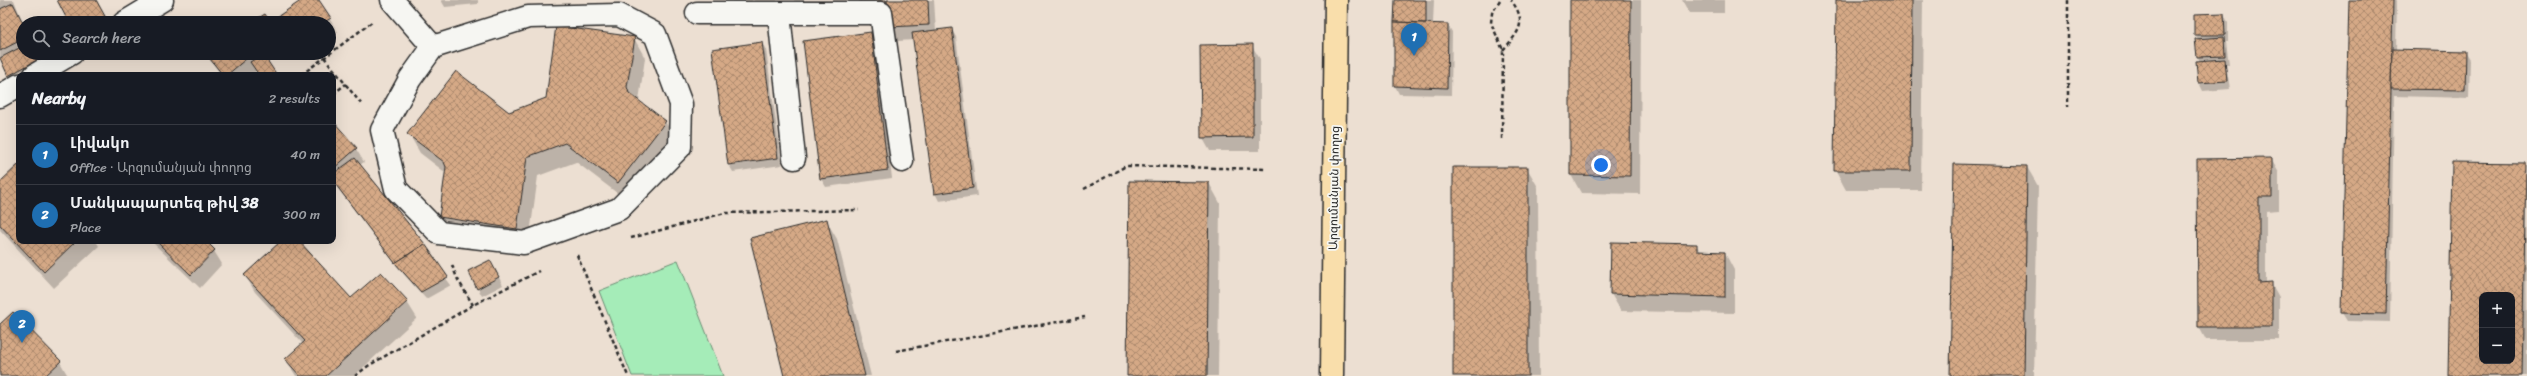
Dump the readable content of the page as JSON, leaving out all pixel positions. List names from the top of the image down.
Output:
{
  "streets": {
    "main road": ["Արզումանյան փողոց"]
  },
  "page": {
    "search": "Search here",
    "pins": ["1", "2"],
    "heading": ["Nearby", "2 results"],
    "list": [
      {
        "mark": "1",
        "name": "Լիվակո",
        "note": "Office · Արզումանյան փողոց",
        "value": "40 m"
      },
      {
        "mark": "2",
        "name": "Մանկապարտեզ թիվ 38",
        "note": "Place",
        "value": "300 m"
      }
    ],
    "map_buttons": ["+", "−"]
  }
}
